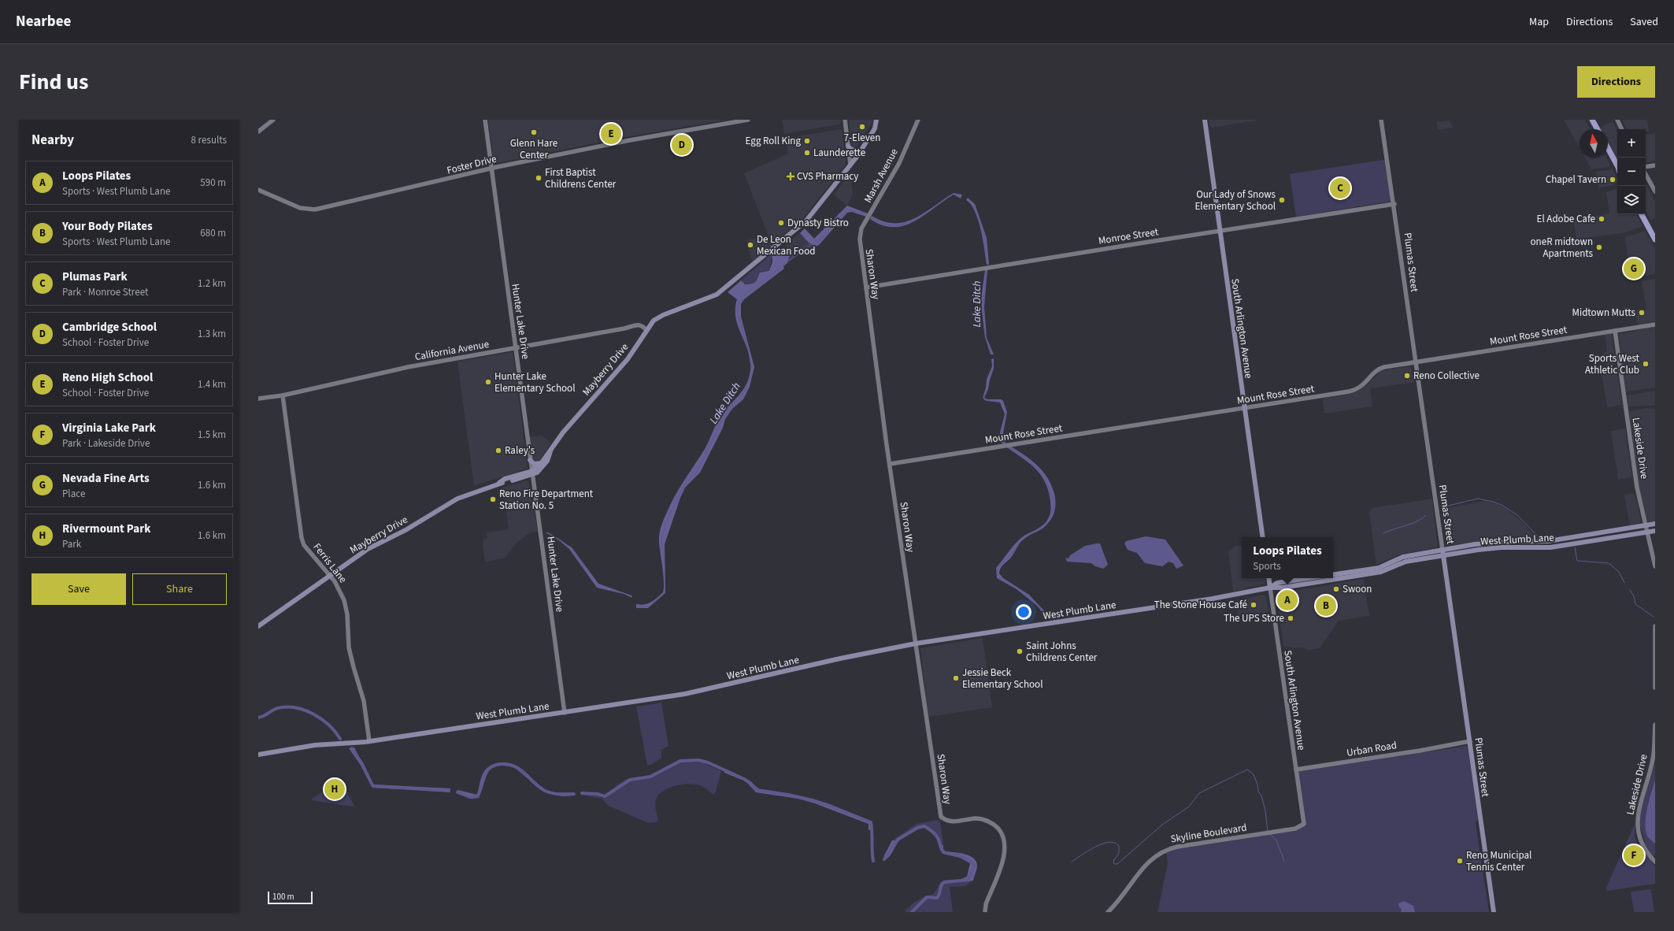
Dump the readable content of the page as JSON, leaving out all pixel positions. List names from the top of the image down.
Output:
{
  "streets": {
    "main road": [
      "Plumas Street",
      "South Arlington Avenue",
      "Mayberry Drive",
      "West Plumb Lane"
    ],
    "street": [
      "Foster Drive",
      "Marsh Avenue",
      "Monroe Street",
      "Sharon Way",
      "Hunter Lake Drive",
      "Mount Rose Street",
      "California Avenue",
      "Lakeside Drive",
      "Ferris Lane",
      "Urban Road",
      "Skyline Boulevard"
    ]
  },
  "crossings": [
    ["Foster Drive", "Hunter Lake Drive"],
    ["Marsh Avenue", "Sharon Way"],
    ["Monroe Street", "Plumas Street"],
    ["Monroe Street", "Sharon Way"],
    ["Monroe Street", "South Arlington Avenue"],
    ["Plumas Street", "Mount Rose Street"],
    ["Plumas Street", "West Plumb Lane"],
    ["Plumas Street", "Urban Road"],
    ["Sharon Way", "Mount Rose Street"],
    ["Sharon Way", "West Plumb Lane"],
    ["Hunter Lake Drive", "California Avenue"],
    ["Hunter Lake Drive", "Mayberry Drive"],
    ["Hunter Lake Drive", "West Plumb Lane"],
    ["South Arlington Avenue", "Mount Rose Street"],
    ["South Arlington Avenue", "West Plumb Lane"],
    ["South Arlington Avenue", "Urban Road"],
    ["South Arlington Avenue", "Skyline Boulevard"],
    ["Mount Rose Street", "Lakeside Drive"],
    ["California Avenue", "Mayberry Drive"],
    ["California Avenue", "Ferris Lane"],
    ["Mayberry Drive", "Ferris Lane"],
    ["Lakeside Drive", "West Plumb Lane"],
    ["West Plumb Lane", "Ferris Lane"]
  ],
  "water": ["Lake Ditch"],
  "places": {
    "other": [
      "7-Eleven",
      "Glenn Hare Center",
      "Egg Roll King",
      "Launderette",
      "First Baptist Childrens Center",
      "Chapel Tavern",
      "Our Lady of Snows Elementary School",
      "El Adobe Cafe",
      "Dynasty Bistro",
      "De Leon Mexican Food",
      "oneR midtown Apartments",
      "Midtown Mutts",
      "Sports West Athletic Club",
      "Reno Collective",
      "Hunter Lake Elementary School",
      "Raley's",
      "Reno Fire Department Station No. 5",
      "Swoon",
      "The Stone House Café",
      "The UPS Store",
      "Saint Johns Childrens Center",
      "Jessie Beck Elementary School",
      "Reno Municipal Tennis Center"
    ],
    "health": ["CVS Pharmacy"]
  },
  "scale_bar": "100 m",
  "north": "top",
  "page": {
    "header": "Nearbee",
    "nav": ["Map", "Directions", "Saved"],
    "title": "Find us",
    "buttons": [
      "Directions",
      ["Save", "Share"]
    ],
    "heading": ["Nearby", "8 results"],
    "pins": [
      "E",
      "D",
      "C",
      "G",
      "A",
      "B",
      "H",
      "F"
    ],
    "map_buttons": ["+", "−"],
    "list": [
      {
        "mark": "A",
        "name": "Loops Pilates",
        "note": "Sports · West Plumb Lane",
        "value": "590 m"
      },
      {
        "mark": "B",
        "name": "Your Body Pilates",
        "note": "Sports · West Plumb Lane",
        "value": "680 m"
      },
      {
        "mark": "C",
        "name": "Plumas Park",
        "note": "Park · Monroe Street",
        "value": "1.2 km"
      },
      {
        "mark": "D",
        "name": "Cambridge School",
        "note": "School · Foster Drive",
        "value": "1.3 km"
      },
      {
        "mark": "E",
        "name": "Reno High School",
        "note": "School · Foster Drive",
        "value": "1.4 km"
      },
      {
        "mark": "F",
        "name": "Virginia Lake Park",
        "note": "Park · Lakeside Drive",
        "value": "1.5 km"
      },
      {
        "mark": "G",
        "name": "Nevada Fine Arts",
        "note": "Place",
        "value": "1.6 km"
      },
      {
        "mark": "H",
        "name": "Rivermount Park",
        "note": "Park",
        "value": "1.6 km"
      }
    ],
    "popup": ["Loops Pilates", "Sports"],
    "scale": "100 m"
  }
}
